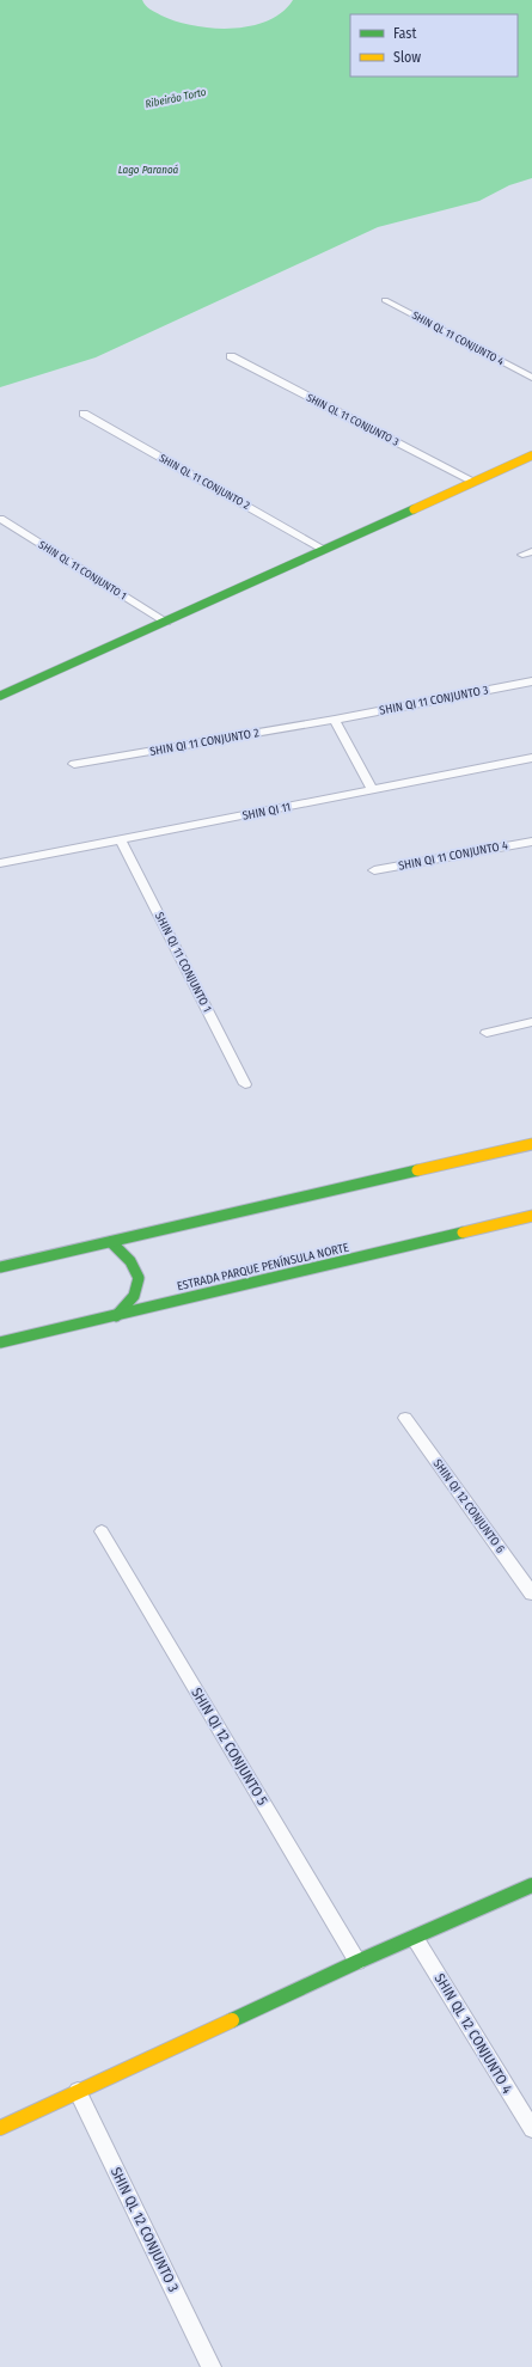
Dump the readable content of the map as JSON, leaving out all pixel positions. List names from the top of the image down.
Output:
{
  "streets": {
    "street": [
      "SHIN QL 11 CONJUNTO 4",
      "SHIN QL 11 CONJUNTO 3",
      "SHIN QL 11 CONJUNTO 2",
      "SHIN QL 11 CONJUNTO 1",
      "SHIN QI 11 CONJUNTO 3",
      "SHIN QI 11 CONJUNTO 2",
      "SHIN QI 11",
      "SHIN QI 11 CONJUNTO 4",
      "SHIN QI 11 CONJUNTO 1",
      "ESTRADA PARQUE PENÍNSULA NORTE",
      "SHIN QI 12 CONJUNTO 6",
      "SHIN QI 12 CONJUNTO 5",
      "SHIN QL 12 CONJUNTO 4",
      "SHIN QL 12 CONJUNTO 3"
    ]
  },
  "crossings": [
    ["SHIN QI 11 CONJUNTO 3", "SHIN QI 11 CONJUNTO 2"],
    ["SHIN QI 11", "SHIN QI 11 CONJUNTO 1"]
  ],
  "water": ["Ribeirão Torto", "Lago Paranoá"],
  "legend": ["Fast", "Slow"]
}
